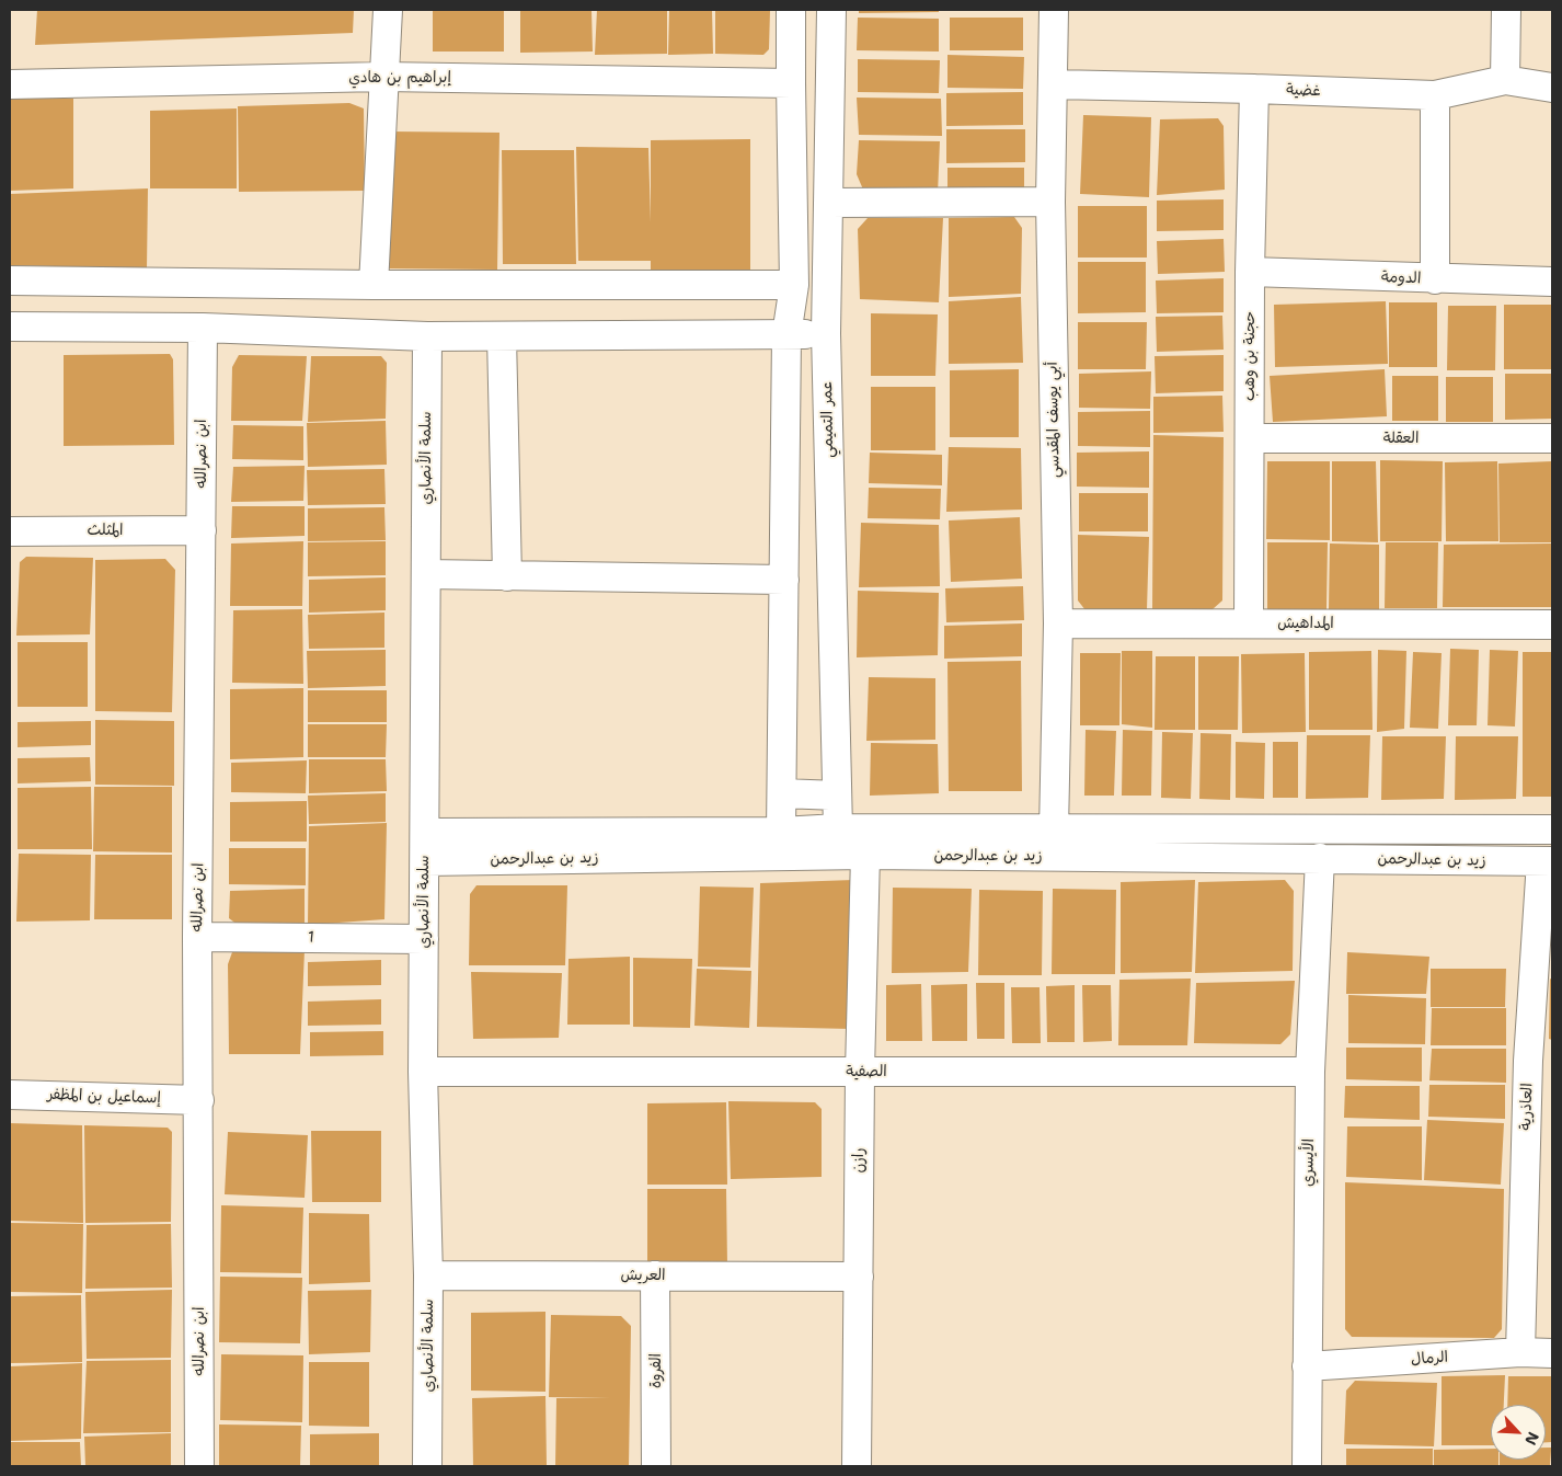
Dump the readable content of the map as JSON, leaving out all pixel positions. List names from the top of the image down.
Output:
{
  "streets": {
    "street": [
      "إبراهيم بن هادي",
      "غضية",
      "الدومة",
      "حجنة بن وهب",
      "عمر التميمي",
      "أبي يوسف المقدسي",
      "العقلة",
      "ابن نصرالله",
      "سلمة الأنصاري",
      "المثلث",
      "المداهيش",
      "زيد بن عبدالرحمن",
      "1",
      "الصفية",
      "إسماعيل بن المظفر",
      "العاذرية",
      "رازن",
      "الأيسري",
      "العريش",
      "الرمال",
      "الفروة"
    ]
  },
  "crossings": [
    ["غضية", "حجنة بن وهب"],
    ["غضية", "أبي يوسف المقدسي"],
    ["الدومة", "حجنة بن وهب"],
    ["حجنة بن وهب", "العقلة"],
    ["حجنة بن وهب", "المداهيش"],
    ["عمر التميمي", "زيد بن عبدالرحمن"],
    ["أبي يوسف المقدسي", "المداهيش"],
    ["أبي يوسف المقدسي", "زيد بن عبدالرحمن"],
    ["ابن نصرالله", "المثلث"],
    ["ابن نصرالله", "1"],
    ["ابن نصرالله", "إسماعيل بن المظفر"],
    ["سلمة الأنصاري", "زيد بن عبدالرحمن"],
    ["سلمة الأنصاري", "1"],
    ["سلمة الأنصاري", "الصفية"],
    ["سلمة الأنصاري", "العريش"],
    ["زيد بن عبدالرحمن", "العاذرية"],
    ["زيد بن عبدالرحمن", "رازن"],
    ["زيد بن عبدالرحمن", "الأيسري"],
    ["الصفية", "رازن"],
    ["الصفية", "الأيسري"],
    ["العاذرية", "الرمال"],
    ["رازن", "العريش"],
    ["الأيسري", "الرمال"],
    ["العريش", "الفروة"]
  ],
  "north": "bottom right"
}
